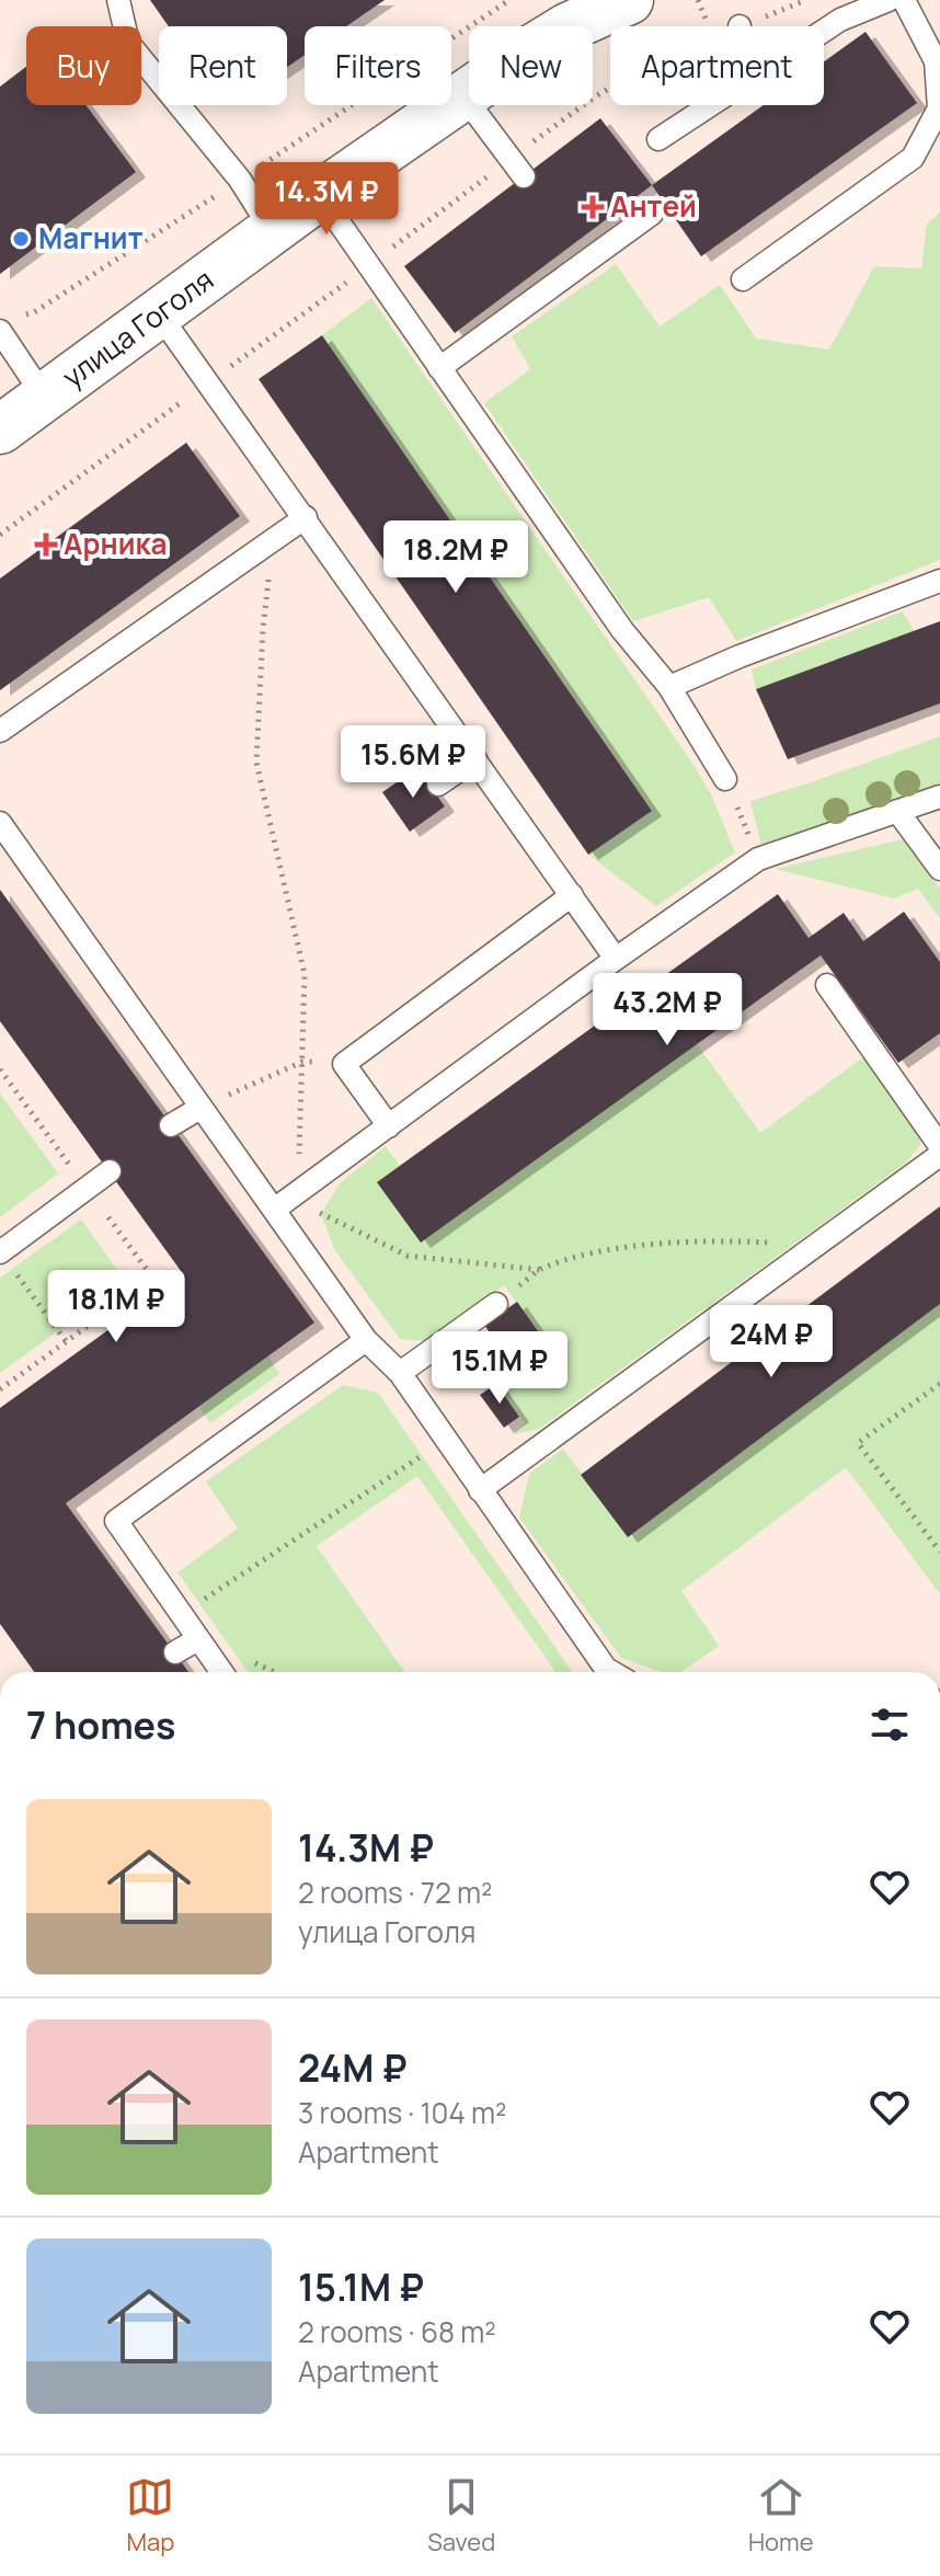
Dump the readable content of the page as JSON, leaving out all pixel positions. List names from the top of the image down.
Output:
{
  "streets": {
    "street": ["улица Гоголя"]
  },
  "places": {
    "health": ["Антей", "Арника"],
    "other": ["Магнит"]
  },
  "page": {
    "chip": [
      "Buy",
      "Rent",
      "Filters",
      "New",
      "Apartment"
    ],
    "price": [
      "14.3M ₽",
      "18.2M ₽",
      "15.6M ₽",
      "43.2M ₽",
      "18.1M ₽",
      "24M ₽",
      "15.1M ₽"
    ],
    "heading": "7 homes",
    "list": [
      {
        "name": "14.3M ₽",
        "note": "2 rooms · 72 m² · улица Гоголя"
      },
      {
        "name": "24M ₽",
        "note": "3 rooms · 104 m² · Apartment"
      },
      {
        "name": "15.1M ₽",
        "note": "2 rooms · 68 m² · Apartment"
      }
    ],
    "tabs": ["Map", "Saved", "Home"]
  }
}
